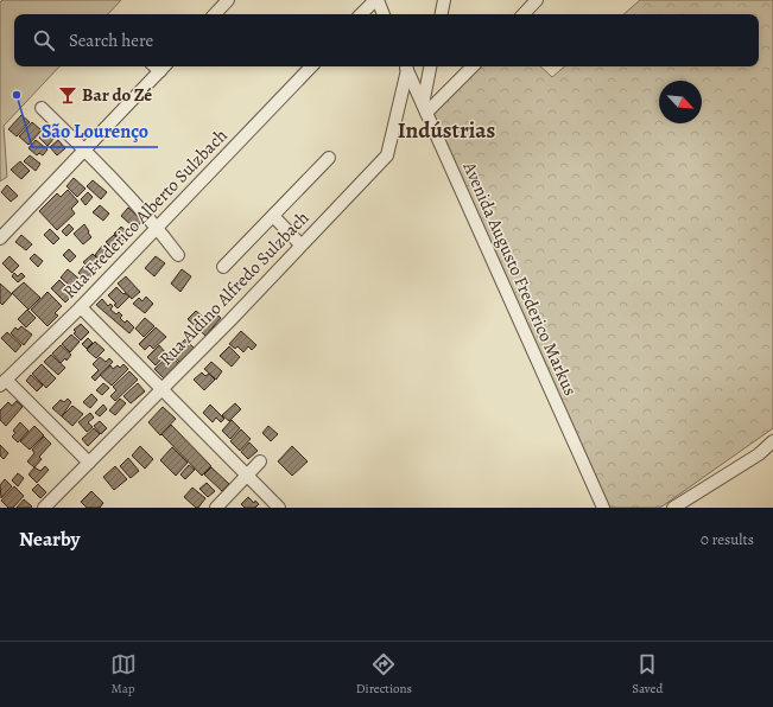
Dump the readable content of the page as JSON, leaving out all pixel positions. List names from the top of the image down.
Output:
{
  "streets": {
    "street": ["Rua Frederico Alberto Sulzbach", "Avenida Augusto Frederico Markus", "Rua Aldino Alfredo Sulzbach"]
  },
  "crossings": [
    ["Avenida Augusto Frederico Markus", "Rua Aldino Alfredo Sulzbach"]
  ],
  "districts": ["Indústrias"],
  "places": {
    "other": ["São Lourenço"],
    "bar": ["Bar do Zé"]
  },
  "north": "bottom right",
  "page": {
    "search": "Search here",
    "heading": ["Nearby", "0 results"],
    "nav": ["Map", "Directions", "Saved"]
  }
}
